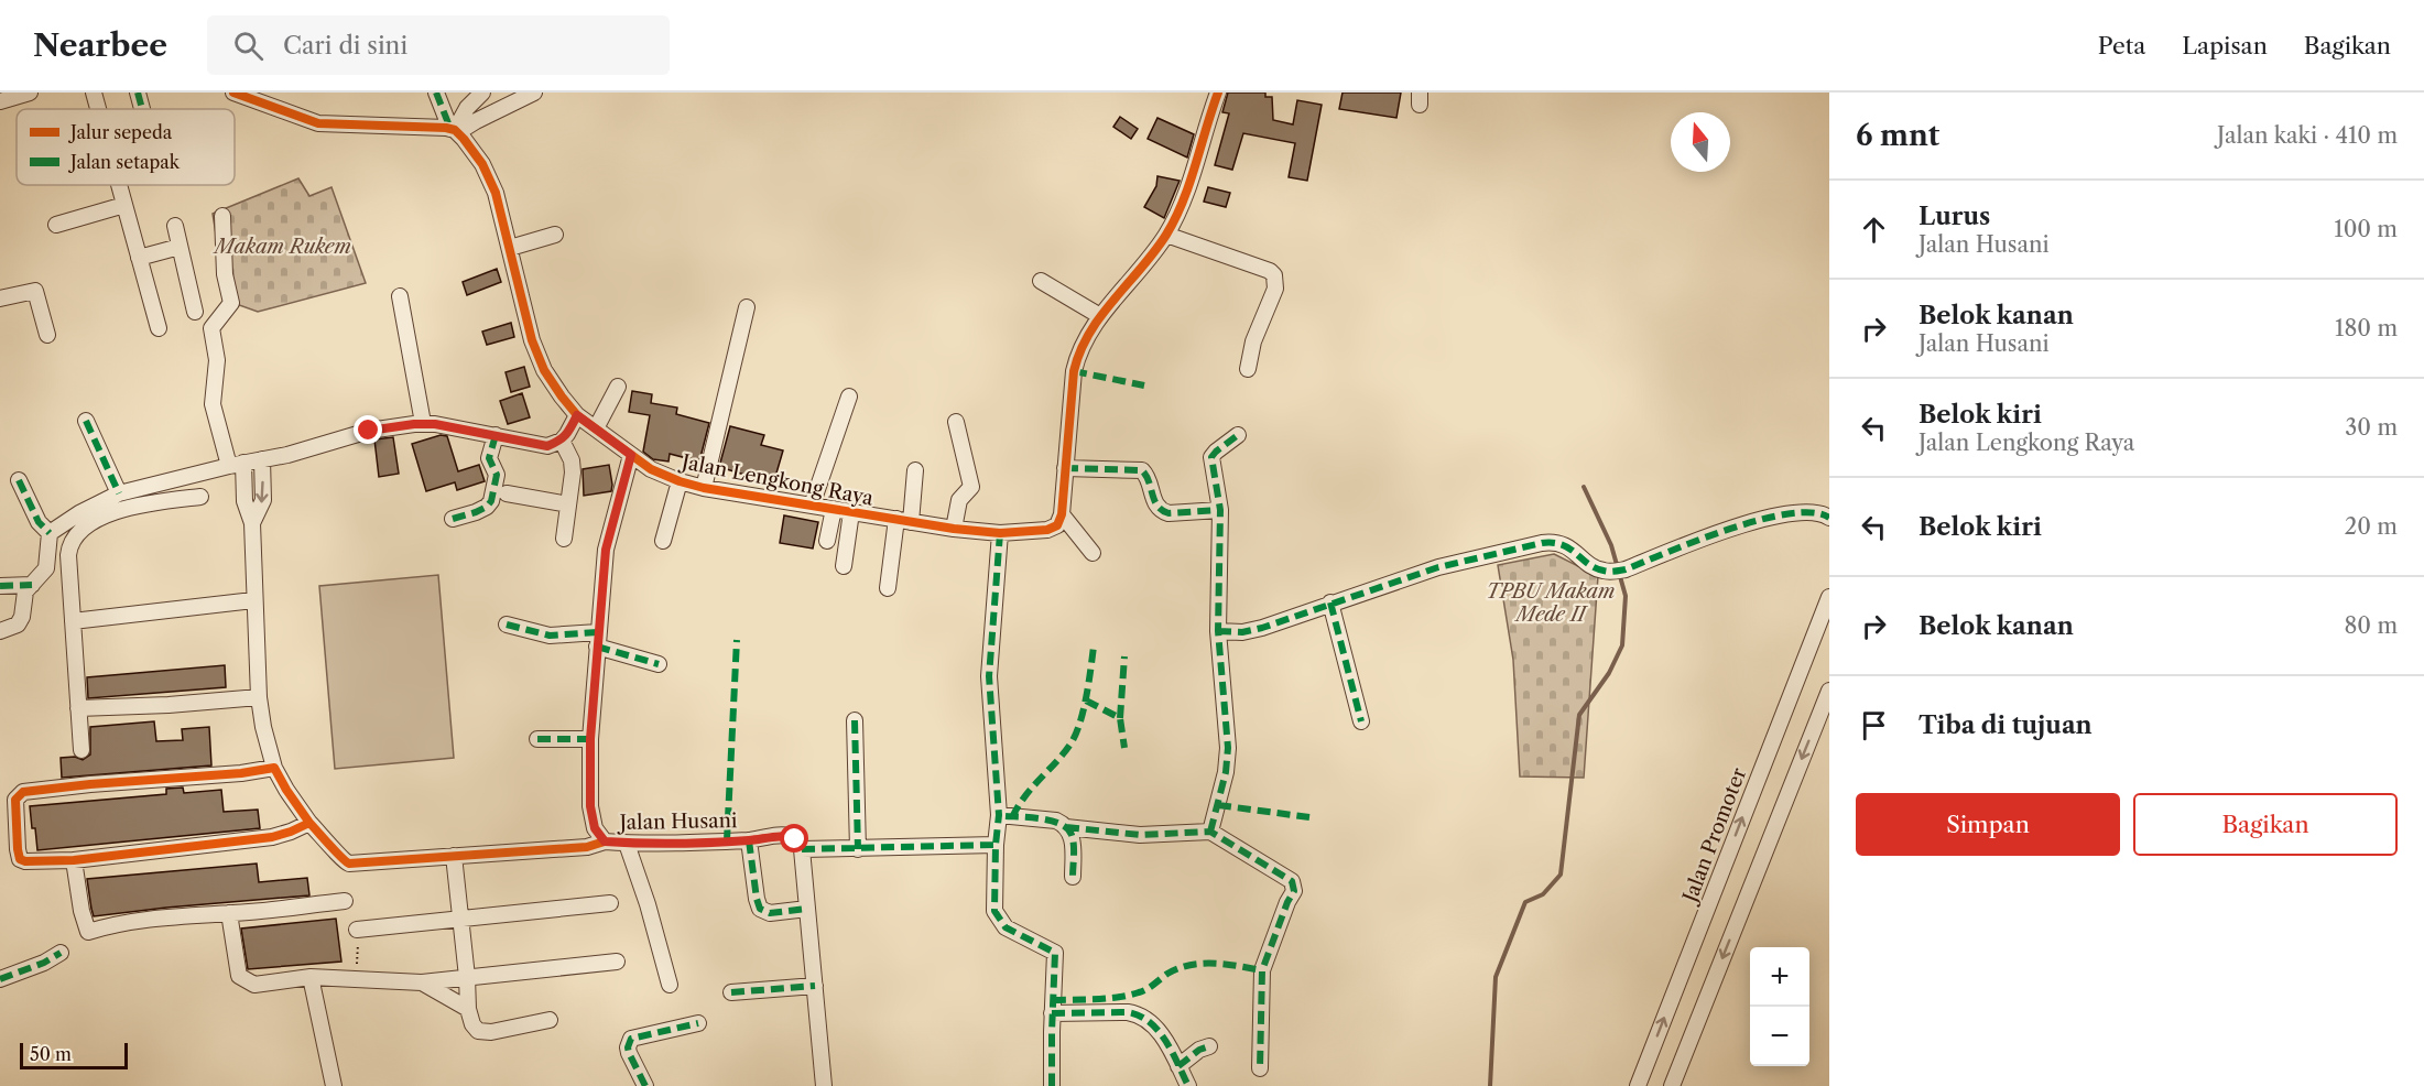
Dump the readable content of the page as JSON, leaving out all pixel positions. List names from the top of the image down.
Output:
{
  "streets": {
    "street": ["Jalan Lengkong Raya", "Jalan Husani", "Jalan Promoter"]
  },
  "crossings": [
    ["Jalan Lengkong Raya", "Jalan Husani"]
  ],
  "parks": ["Makam Rukem", "TPBU Makam Mede II"],
  "legend": ["Jalur sepeda", "Jalan setapak"],
  "scale_bar": "50 m",
  "north": "top",
  "page": {
    "header": "Nearbee",
    "search": "Cari di sini",
    "nav": ["Peta", "Lapisan", "Bagikan"],
    "heading": ["6 mnt", "Jalan kaki · 410 m"],
    "list": [
      ["Lurus", "Jalan Husani", "100 m"],
      ["Belok kanan", "Jalan Husani", "180 m"],
      ["Belok kiri", "Jalan Lengkong Raya", "30 m"],
      ["Belok kiri", "20 m"],
      ["Belok kanan", "80 m"],
      "Tiba di tujuan"
    ],
    "buttons": ["Simpan", "Bagikan"],
    "map_buttons": ["+", "−"],
    "scale": "50 m"
  }
}
